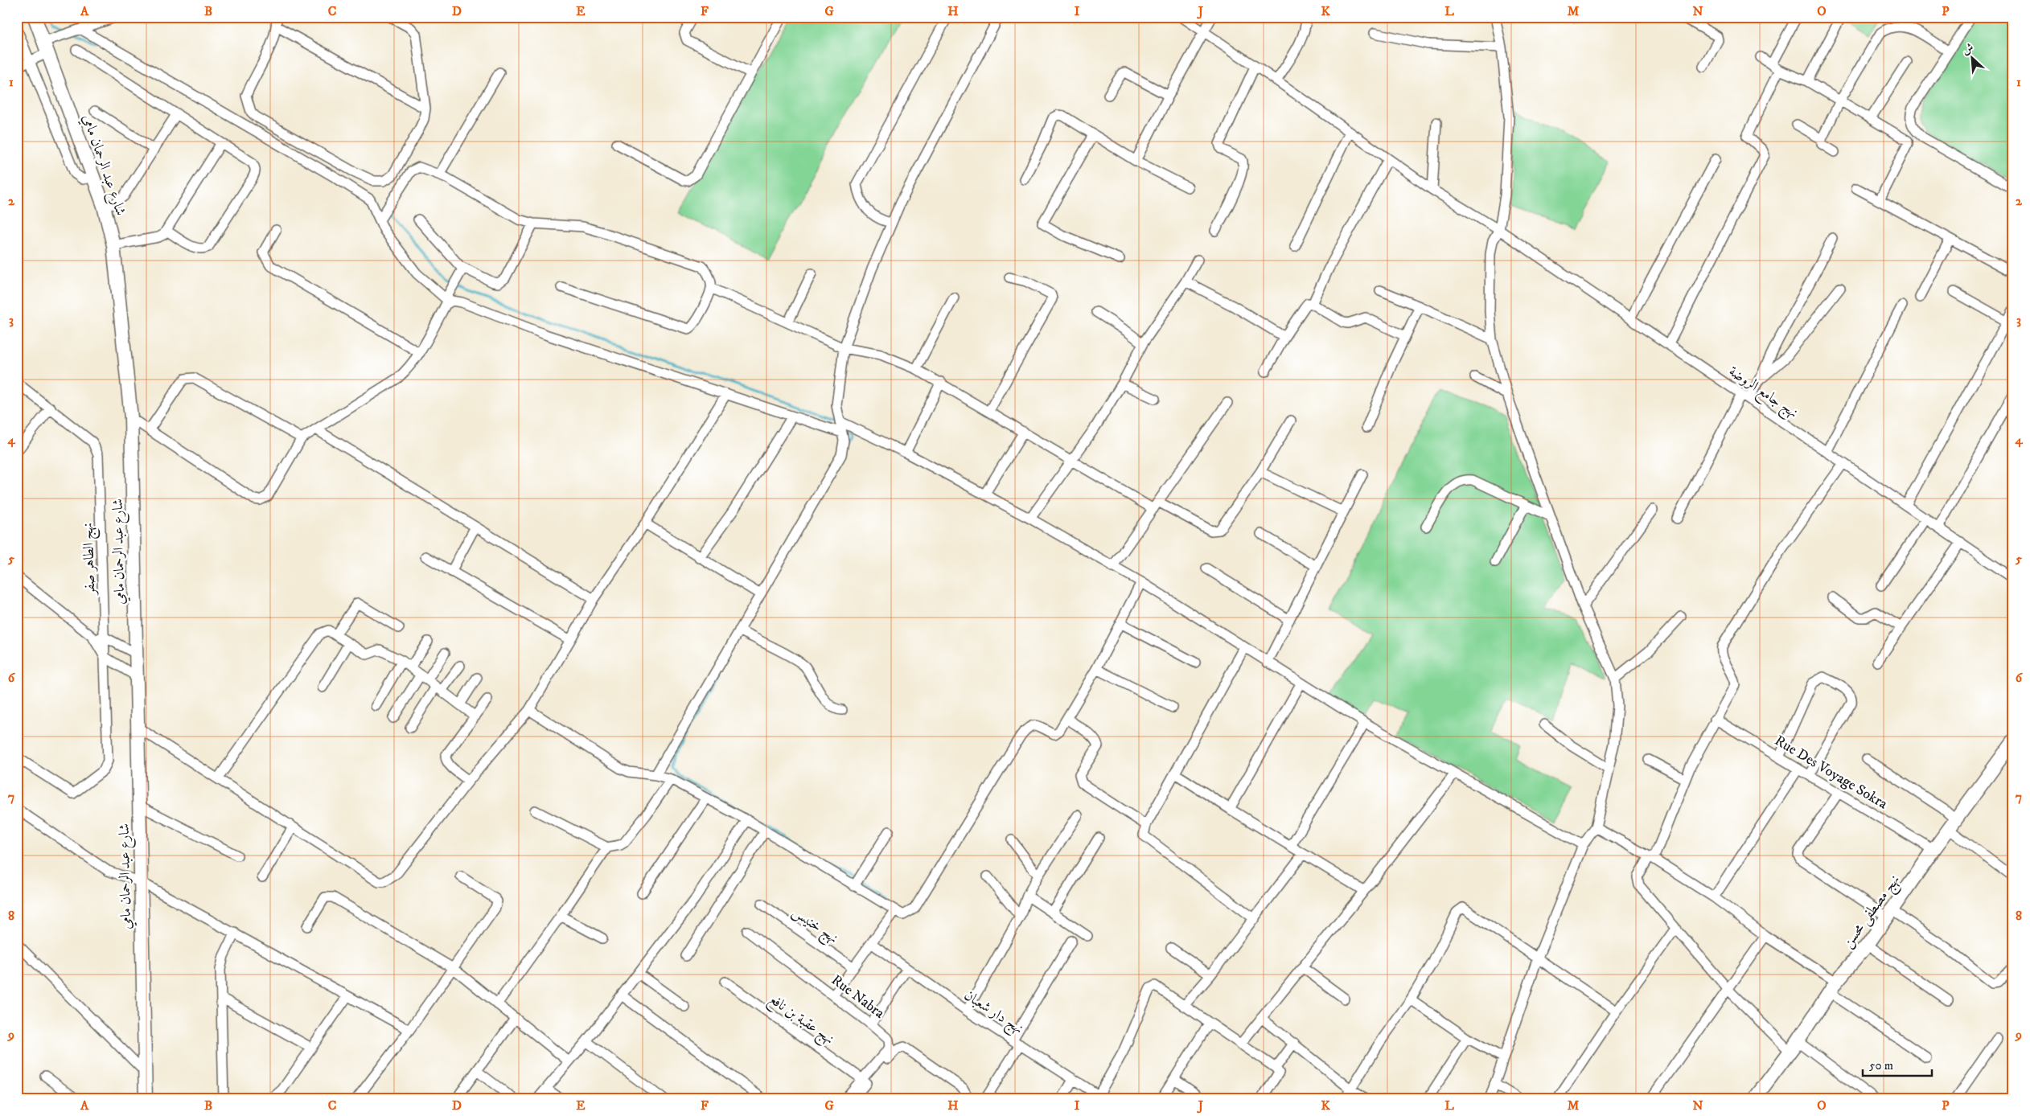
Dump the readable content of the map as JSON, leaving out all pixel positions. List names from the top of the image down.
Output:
{
  "streets": {
    "street": [
      "شارع عبد الرحمان مامي",
      "نهج جامع الروضة",
      "نهج الطاهر صفر",
      "Rue Des Voyage Sokra",
      "نهج مصطفى محسن",
      "نهج خنيس",
      "Rue Nabra",
      "نهج دار شعبان",
      "نهج عقبة بن نافع"
    ]
  },
  "crossings": [
    ["Rue Des Voyage Sokra", "نهج مصطفى محسن"],
    ["Rue Nabra", "نهج عقبة بن نافع"]
  ],
  "scale_bar": "50 m",
  "north": "top left",
  "grid": {
    "columns": [
      "A",
      "B",
      "C",
      "D",
      "E",
      "F",
      "G",
      "H",
      "I",
      "J",
      "K",
      "L",
      "M",
      "N",
      "O",
      "P"
    ],
    "rows": [
      "1",
      "2",
      "3",
      "4",
      "5",
      "6",
      "7",
      "8",
      "9"
    ]
  }
}
